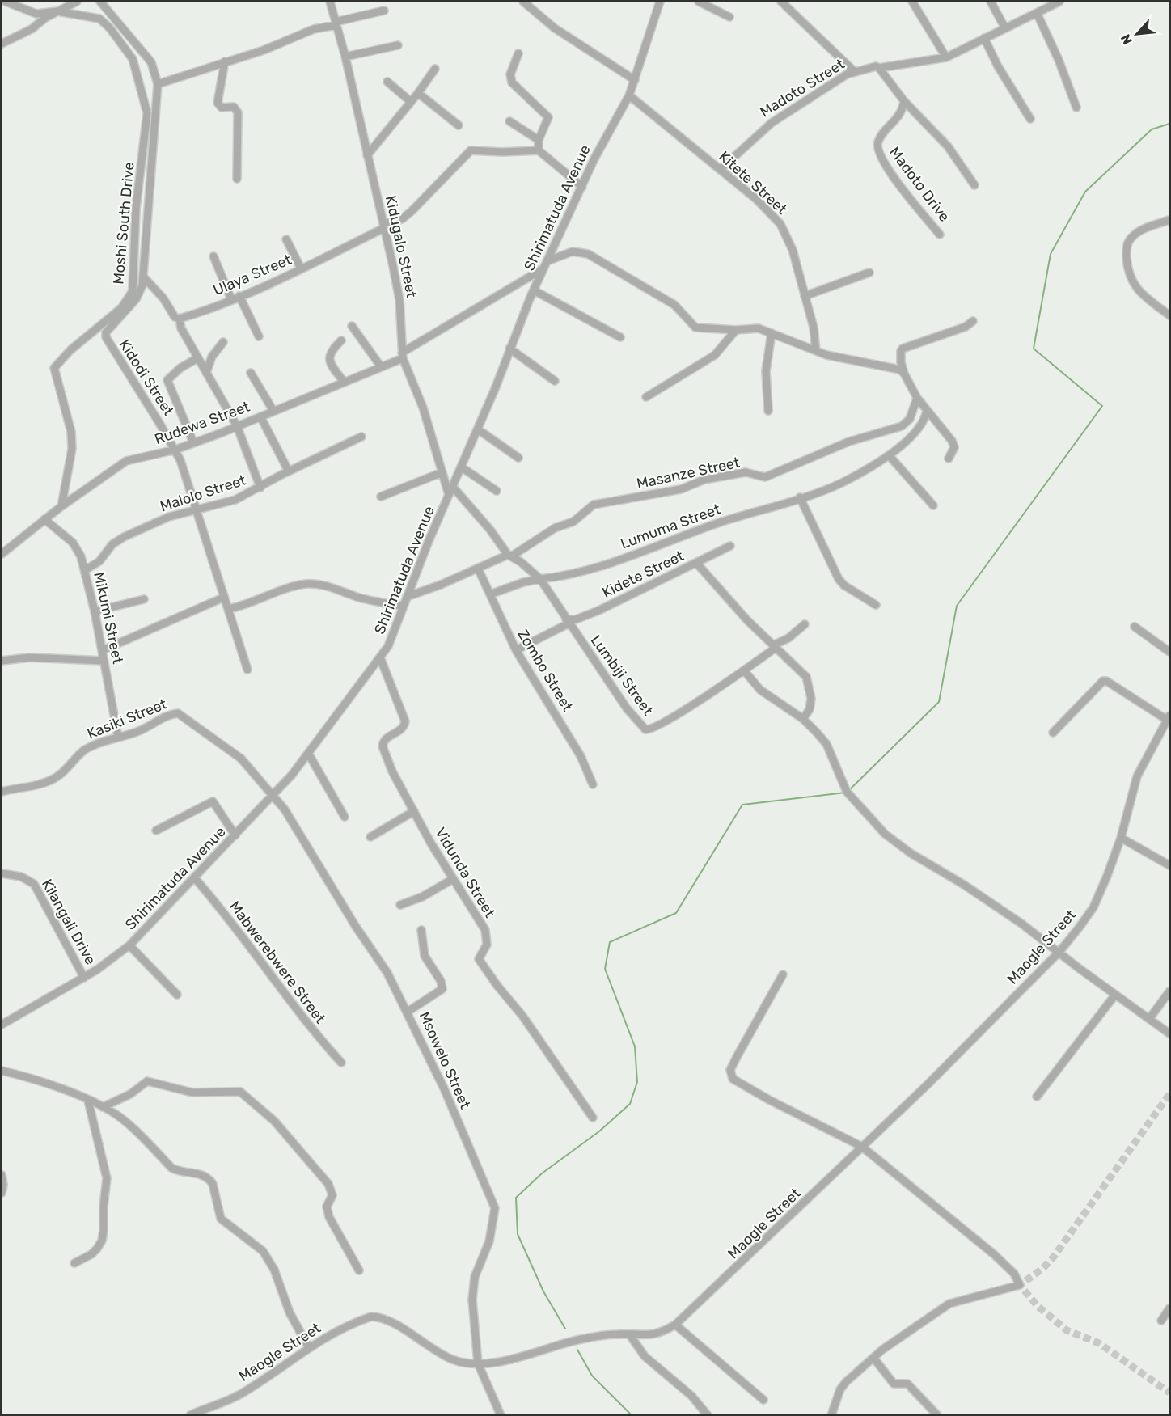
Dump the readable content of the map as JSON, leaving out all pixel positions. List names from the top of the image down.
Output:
{
  "streets": {
    "street": [
      "Madoto Street",
      "Kitete Street",
      "Madoto Drive",
      "Shirimatuda Avenue",
      "Moshi South Drive",
      "Kidugalo Street",
      "Ulaya Street",
      "Kidodi Street",
      "Rudewa Street",
      "Masanze Street",
      "Malolo Street",
      "Lumuma Street",
      "Kidete Street",
      "Mikumi Street",
      "Zombo Street",
      "Lumbiji Street",
      "Kasiki Street",
      "Vidunda Street",
      "Kilangali Drive",
      "Maogle Street",
      "Mabwerebwere Street",
      "Msowelo Street"
    ]
  },
  "crossings": [
    ["Madoto Street", "Kitete Street"],
    ["Kitete Street", "Shirimatuda Avenue"],
    ["Shirimatuda Avenue", "Kidugalo Street"],
    ["Shirimatuda Avenue", "Rudewa Street"],
    ["Shirimatuda Avenue", "Kasiki Street"],
    ["Shirimatuda Avenue", "Vidunda Street"],
    ["Shirimatuda Avenue", "Kilangali Drive"],
    ["Shirimatuda Avenue", "Mabwerebwere Street"],
    ["Shirimatuda Avenue", "Msowelo Street"],
    ["Moshi South Drive", "Rudewa Street"],
    ["Kidugalo Street", "Ulaya Street"],
    ["Kidugalo Street", "Rudewa Street"],
    ["Kidodi Street", "Rudewa Street"],
    ["Kidodi Street", "Malolo Street"],
    ["Rudewa Street", "Mikumi Street"],
    ["Malolo Street", "Mikumi Street"],
    ["Lumuma Street", "Zombo Street"],
    ["Lumuma Street", "Lumbiji Street"],
    ["Kidete Street", "Zombo Street"],
    ["Kidete Street", "Lumbiji Street"],
    ["Mikumi Street", "Kasiki Street"],
    ["Kasiki Street", "Msowelo Street"],
    ["Maogle Street", "Msowelo Street"]
  ],
  "north": "bottom left"
}
